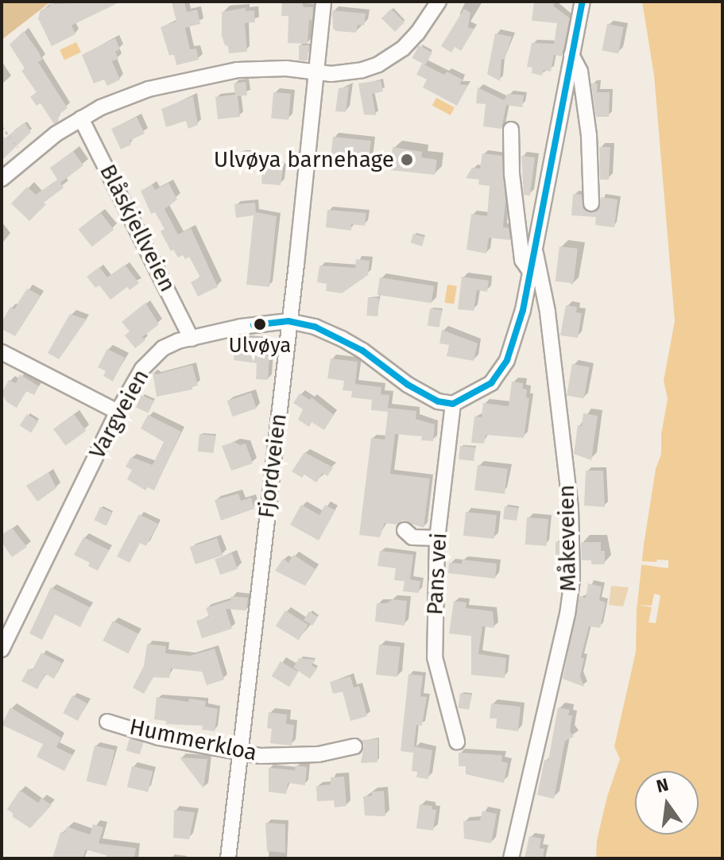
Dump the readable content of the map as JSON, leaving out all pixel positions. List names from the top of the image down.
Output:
{
  "streets": {
    "street": [
      "Blåskjellveien",
      "Vargveien",
      "Fjordveien",
      "Måkeveien",
      "Pans vei",
      "Hummerkloa"
    ]
  },
  "crossings": [
    ["Blåskjellveien", "Vargveien"],
    ["Vargveien", "Fjordveien"],
    ["Vargveien", "Pans vei"],
    ["Fjordveien", "Hummerkloa"]
  ],
  "places": ["Ulvøya barnehage", "Ulvøya"],
  "north": "top"
}
